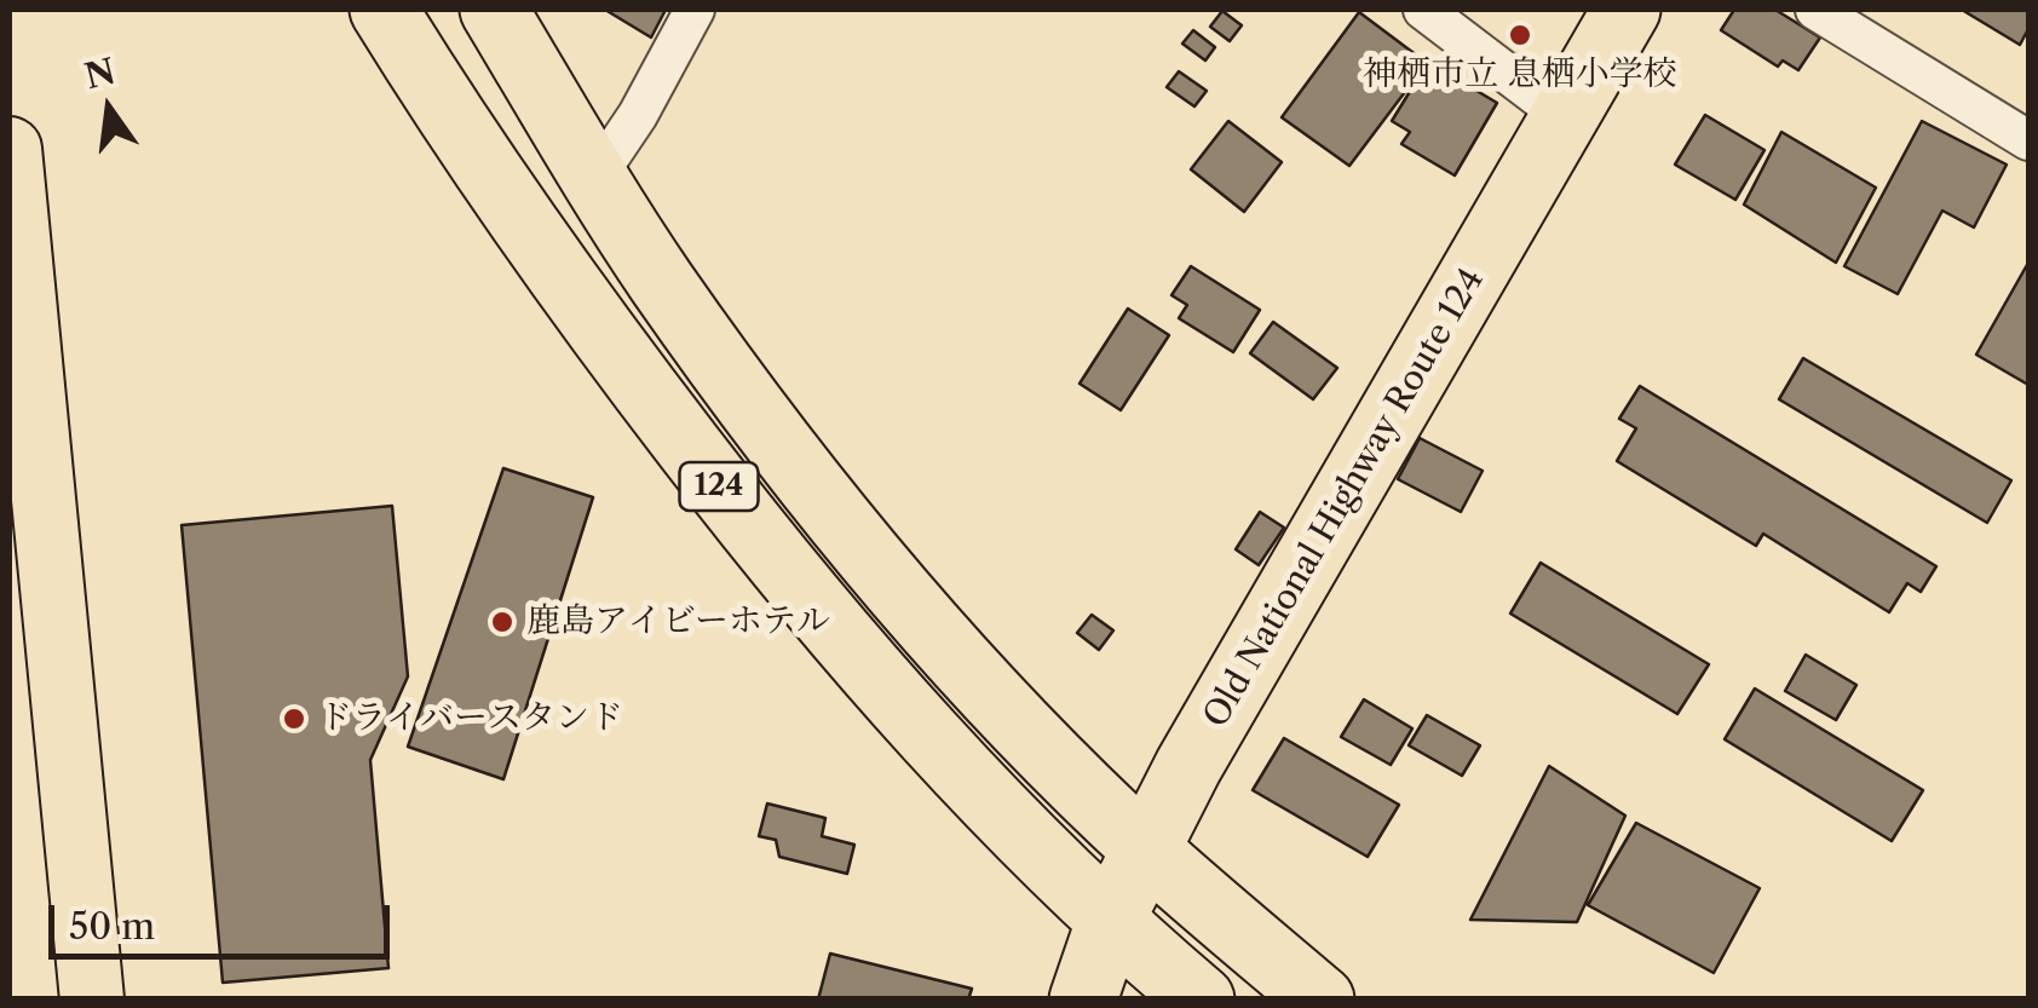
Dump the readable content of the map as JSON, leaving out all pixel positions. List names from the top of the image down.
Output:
{
  "streets": {
    "highway": ["124", "Old National Highway Route 124"]
  },
  "crossings": [
    ["124", "Old National Highway Route 124"]
  ],
  "places": ["神栖市立 息栖小学校", "鹿島アイビーホテル", "ドライバースタンド"],
  "scale_bar": "50 m",
  "north": "top"
}
